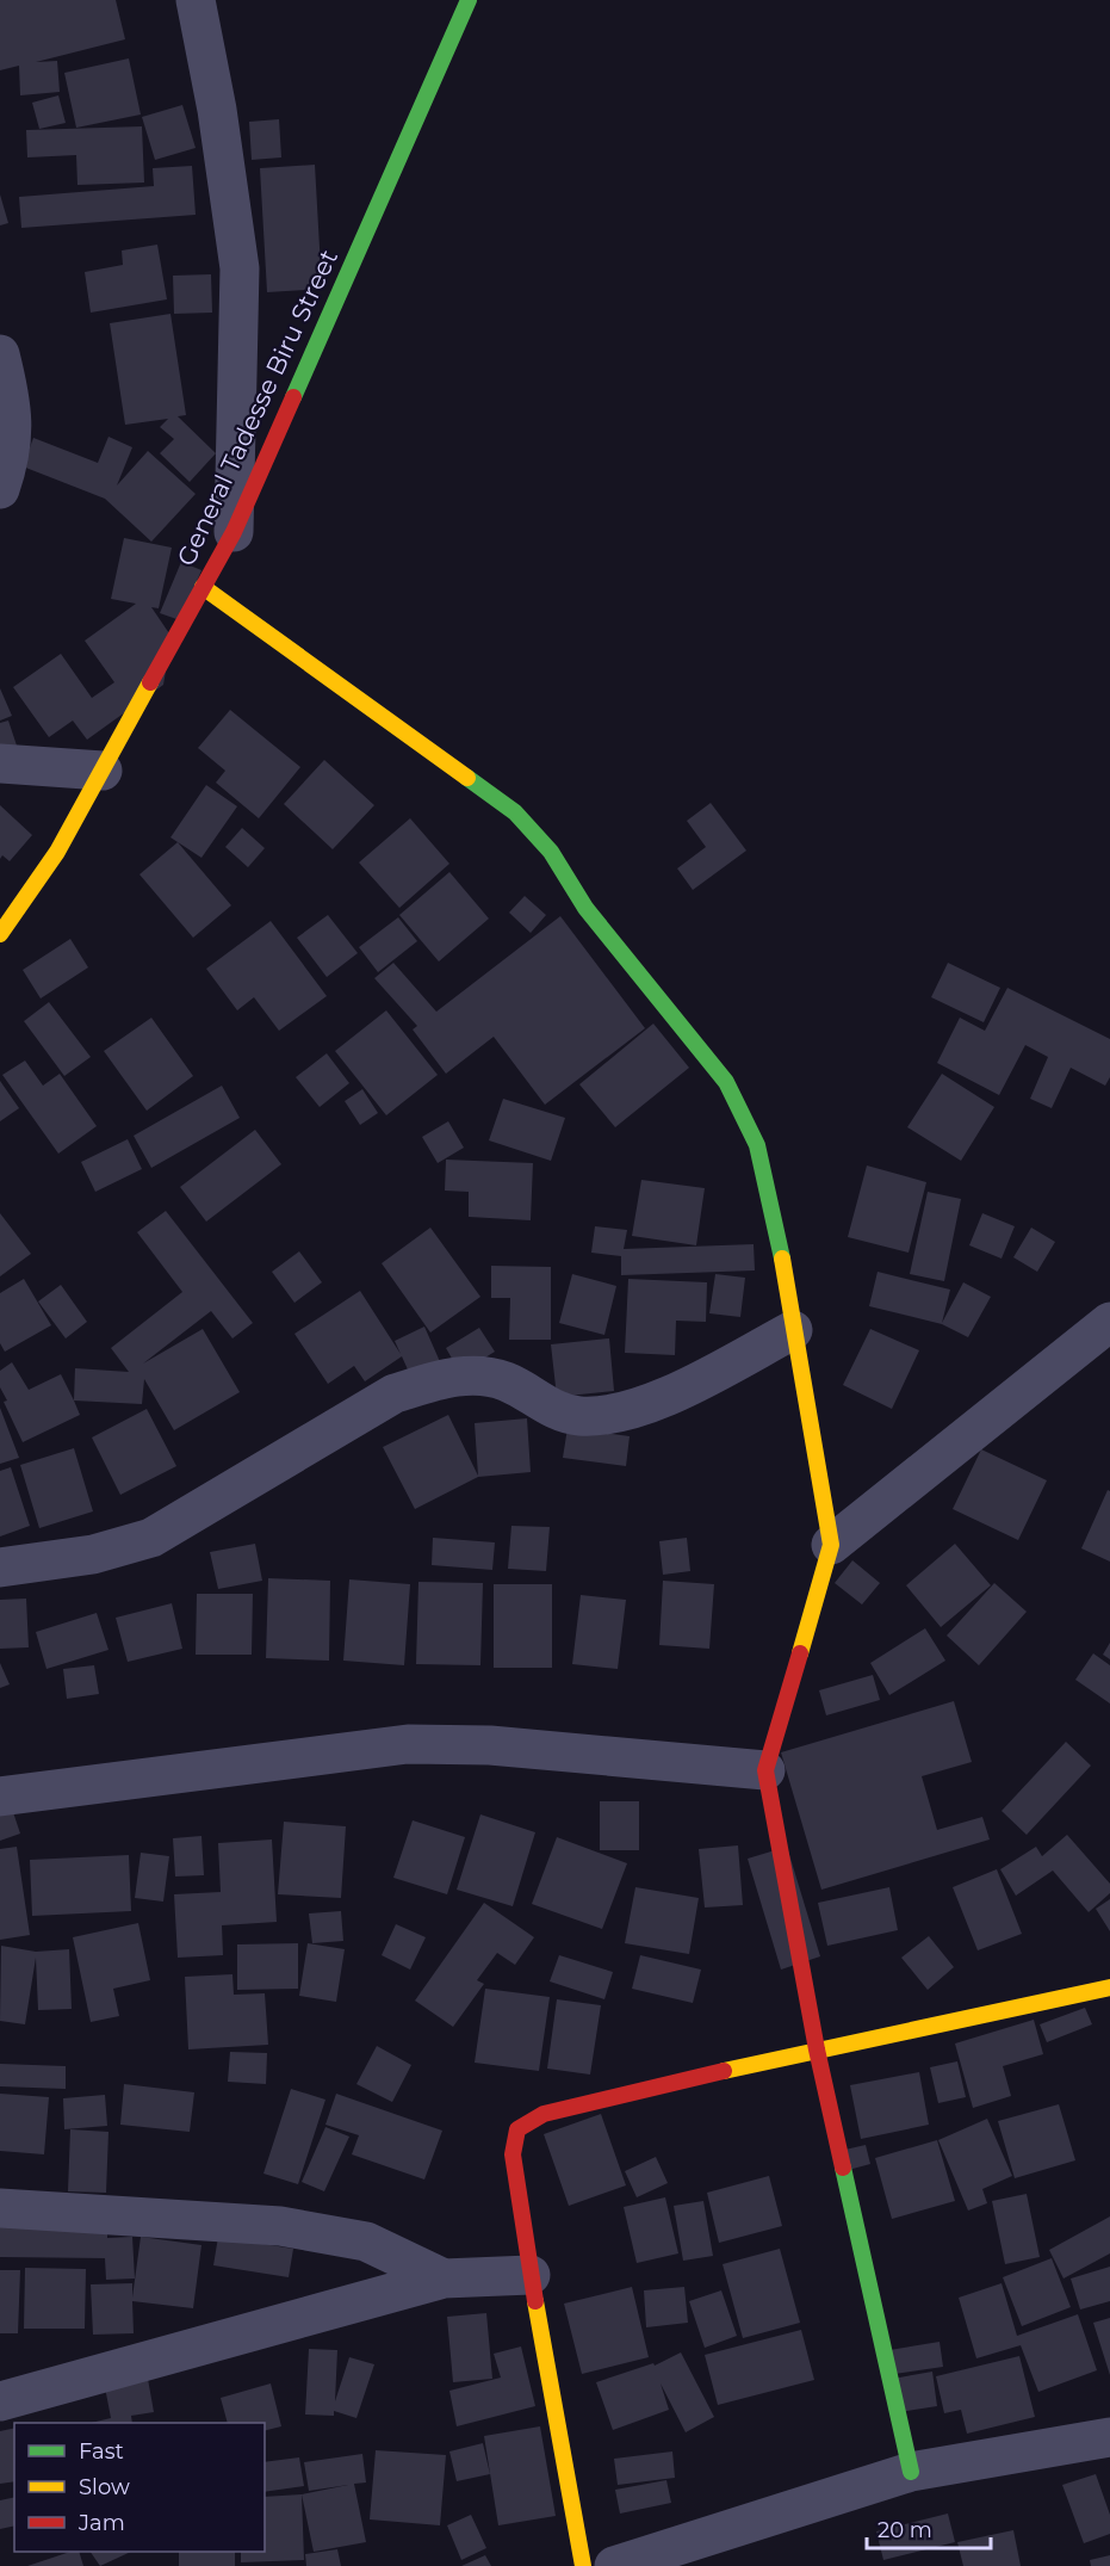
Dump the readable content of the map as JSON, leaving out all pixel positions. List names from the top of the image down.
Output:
{
  "streets": {
    "street": ["General Tadesse Biru Street"]
  },
  "legend": ["Fast", "Slow", "Jam"],
  "scale_bar": "20 m"
}
